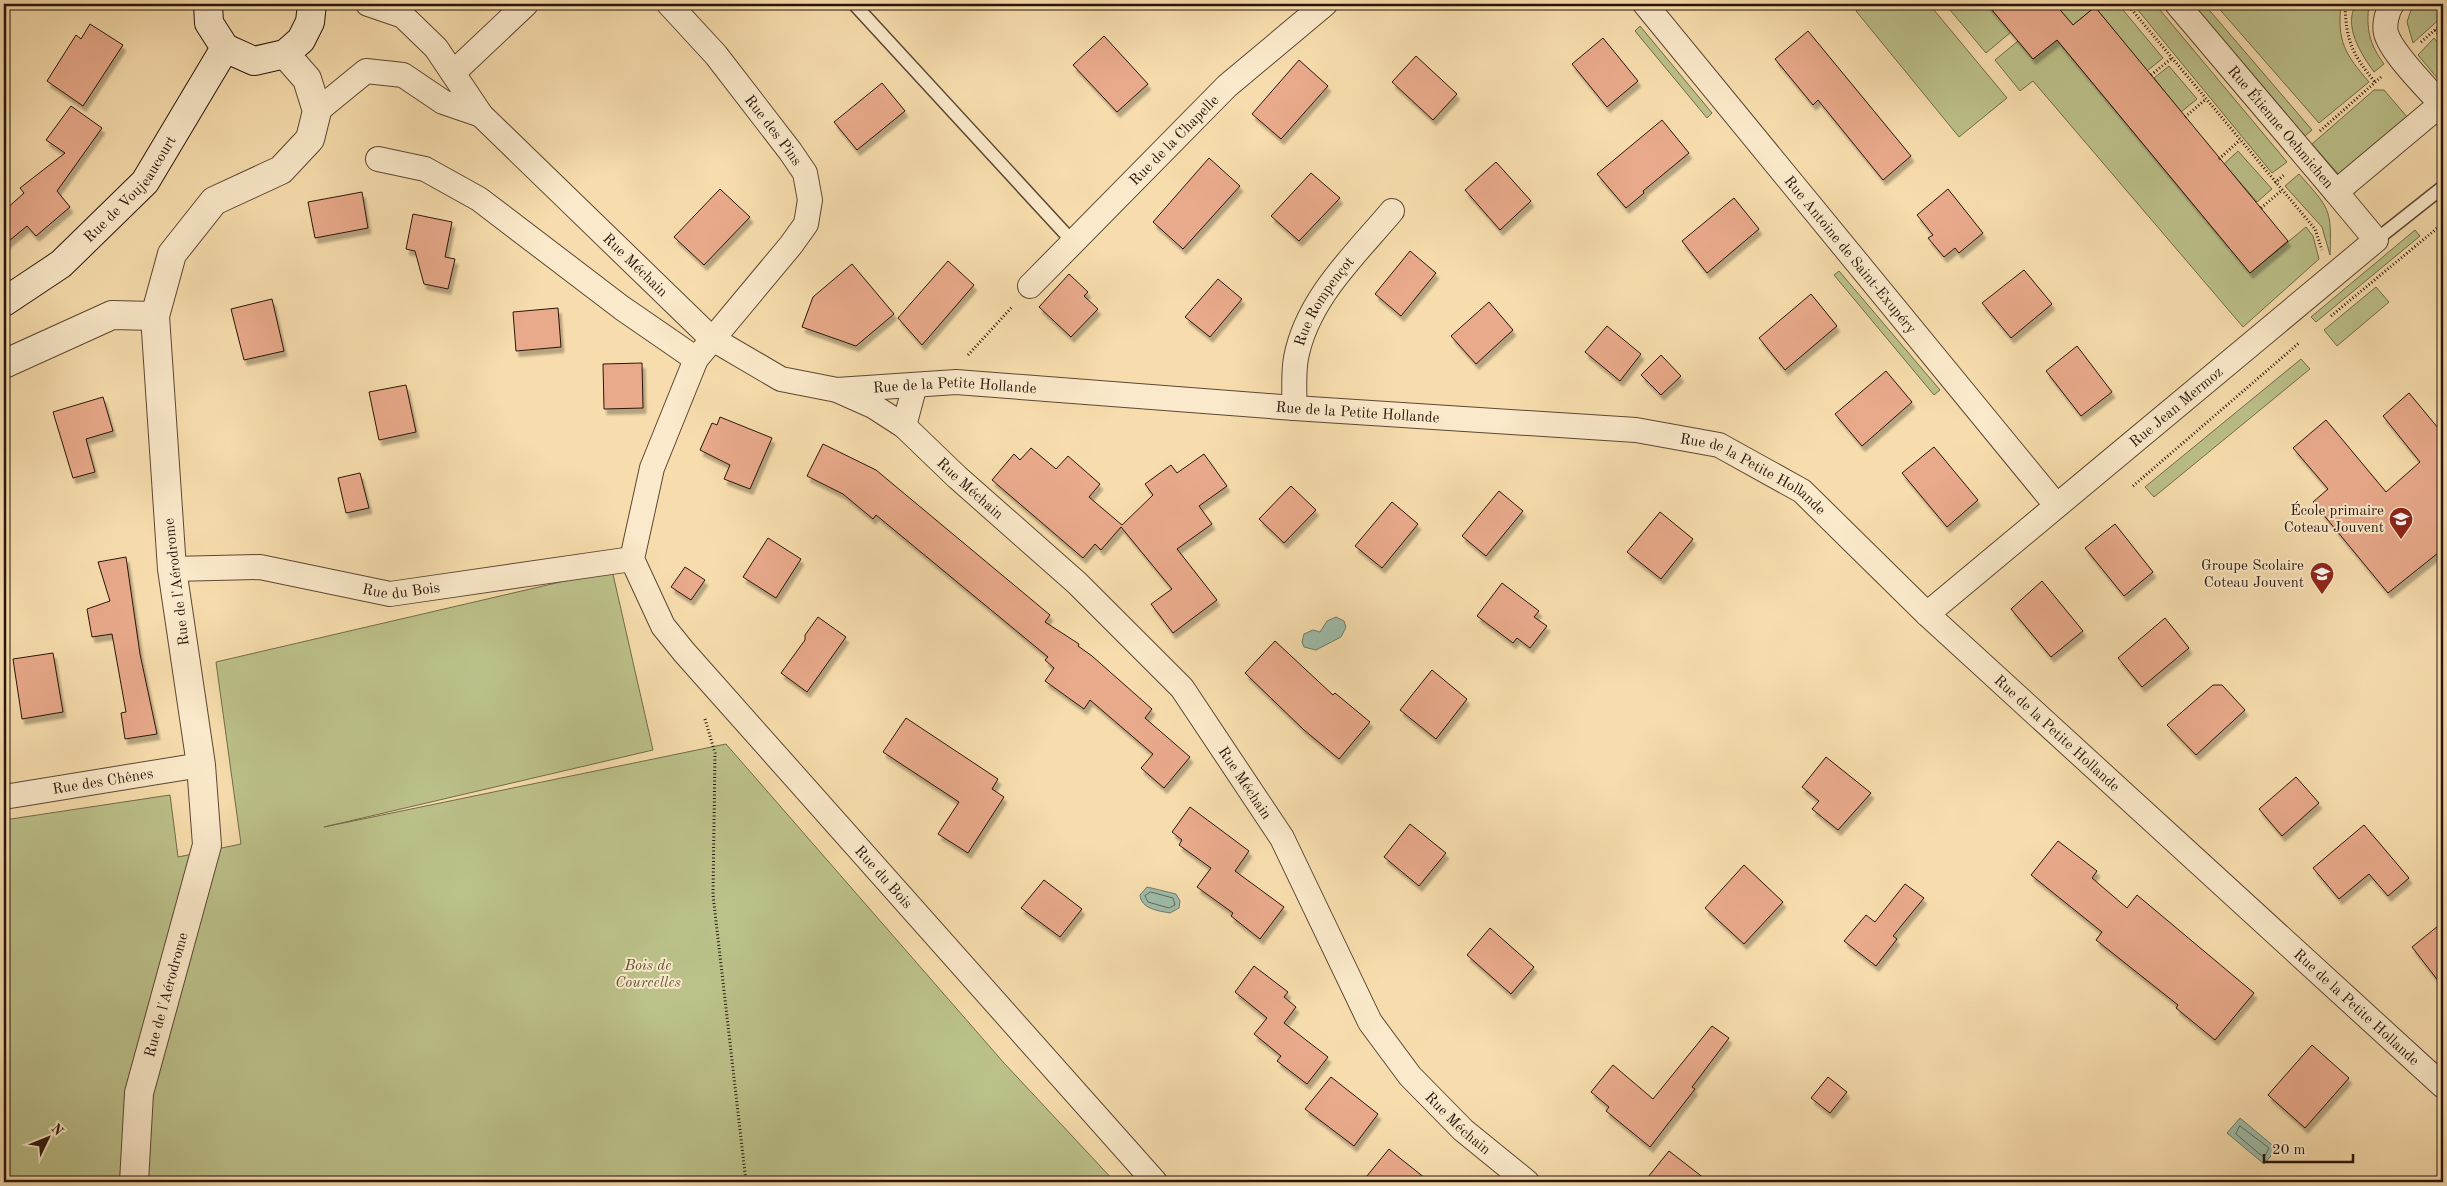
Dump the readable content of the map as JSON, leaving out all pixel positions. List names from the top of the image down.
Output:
{
  "streets": {
    "street": [
      "Rue Étienne Oehmichen",
      "Rue des Pins",
      "Rue de la Chapelle",
      "Rue de Voujeaucourt",
      "Rue Antoine de Saint-Exupéry",
      "Rue Méchain",
      "Rue Rompençot",
      "Rue de la Petite Hollande",
      "Rue Jean Mermoz",
      "Rue de l'Aérodrome",
      "Rue du Bois",
      "Rue des Chênes"
    ]
  },
  "crossings": [
    ["Rue des Pins", "Rue Méchain"],
    ["Rue Antoine de Saint-Exupéry", "Rue Jean Mermoz"],
    ["Rue Méchain", "Rue de la Petite Hollande"],
    ["Rue Méchain", "Rue de l'Aérodrome"],
    ["Rue Rompençot", "Rue de la Petite Hollande"],
    ["Rue de la Petite Hollande", "Rue Jean Mermoz"],
    ["Rue de l'Aérodrome", "Rue du Bois"],
    ["Rue de l'Aérodrome", "Rue des Chênes"]
  ],
  "parks": ["Bois de Courcelles"],
  "places": {
    "school or university": ["École primaire Coteau Jouvent", "Groupe Scolaire Coteau Jouvent"]
  },
  "scale_bar": "20 m",
  "north": "top right"
}
